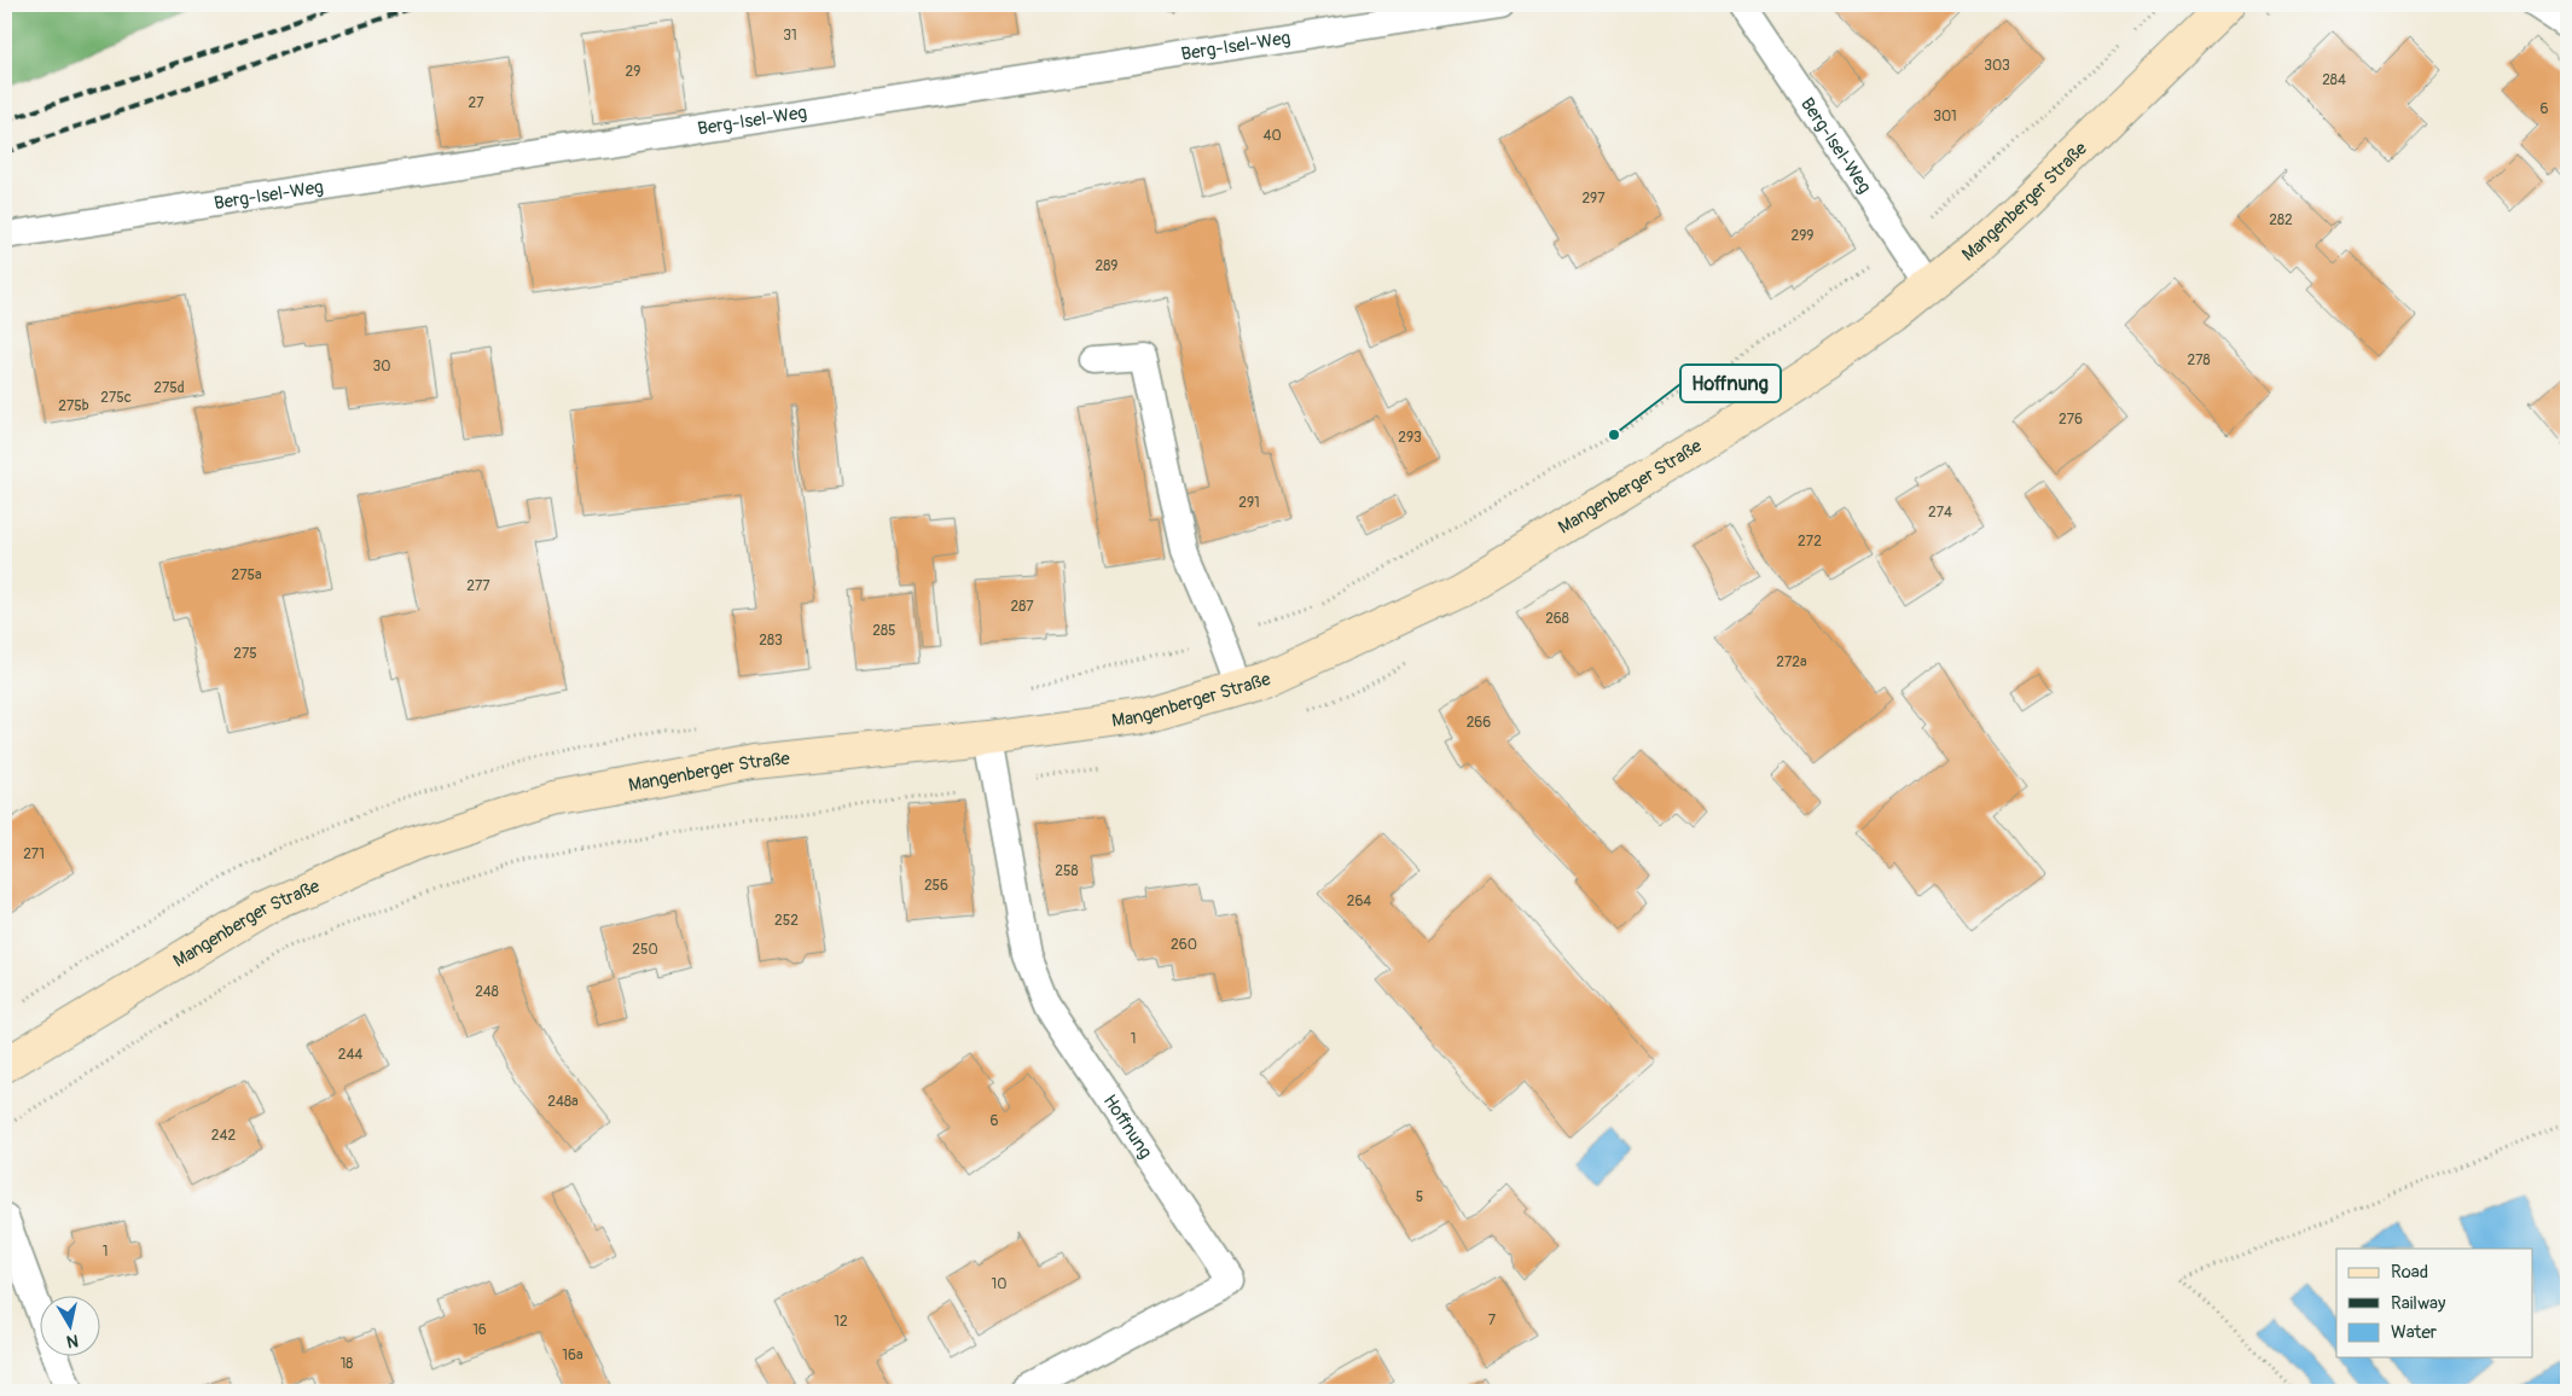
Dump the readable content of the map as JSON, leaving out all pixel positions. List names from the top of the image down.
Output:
{
  "streets": {
    "main road": ["Mangenberger Straße"],
    "lane": ["Berg-Isel-Weg", "Hoffnung"]
  },
  "crossings": [
    ["Berg-Isel-Weg", "Mangenberger Straße"],
    ["Mangenberger Straße", "Hoffnung"]
  ],
  "places": ["Hoffnung"],
  "house_numbers": [
    "31",
    "303",
    "29",
    "284",
    "27",
    "6",
    "301",
    "40",
    "297",
    "282",
    "299",
    "289",
    "278",
    "30",
    "275d",
    "275c",
    "275b",
    "276",
    "293",
    "291",
    "274",
    "272",
    "275a",
    "277",
    "287",
    "268",
    "285",
    "283",
    "275",
    "272a",
    "266",
    "271",
    "258",
    "256",
    "264",
    "252",
    "260",
    "250",
    "248",
    "1",
    "244",
    "248a",
    "6",
    "242",
    "5",
    "1",
    "10",
    "7",
    "12",
    "16",
    "16a",
    "18"
  ],
  "legend": ["Road", "Railway", "Water"],
  "north": "bottom"
}
